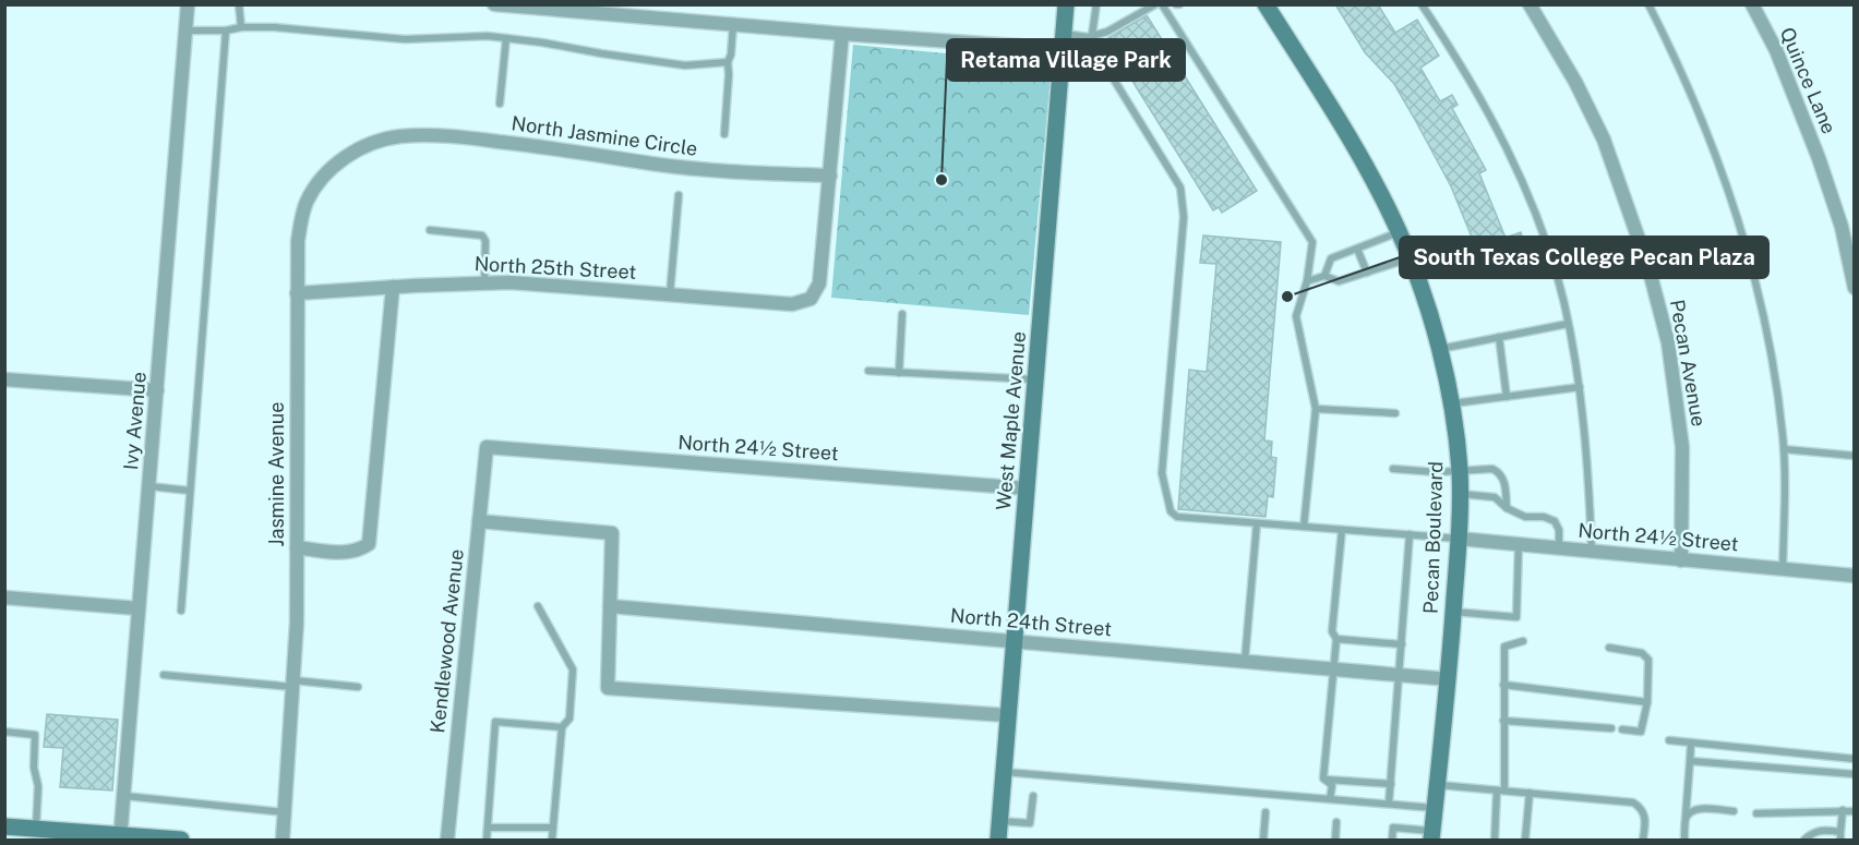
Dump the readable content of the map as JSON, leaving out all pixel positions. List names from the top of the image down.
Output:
{
  "streets": {
    "main road": ["West Maple Avenue", "Pecan Boulevard"],
    "street": [
      "Quince Lane",
      "North Jasmine Circle",
      "North 25th Street",
      "Pecan Avenue",
      "Ivy Avenue",
      "North 24½ Street",
      "Jasmine Avenue",
      "North 24th Street",
      "Kendlewood Avenue"
    ]
  },
  "crossings": [
    ["North Jasmine Circle", "North 25th Street"],
    ["North Jasmine Circle", "Jasmine Avenue"],
    ["North 25th Street", "Jasmine Avenue"],
    ["Pecan Avenue", "North 24½ Street"],
    ["West Maple Avenue", "North 24½ Street"],
    ["West Maple Avenue", "North 24th Street"],
    ["North 24½ Street", "Pecan Boulevard"],
    ["North 24½ Street", "Kendlewood Avenue"],
    ["Pecan Boulevard", "North 24th Street"]
  ],
  "places": ["Retama Village Park", "South Texas College Pecan Plaza"]
}
